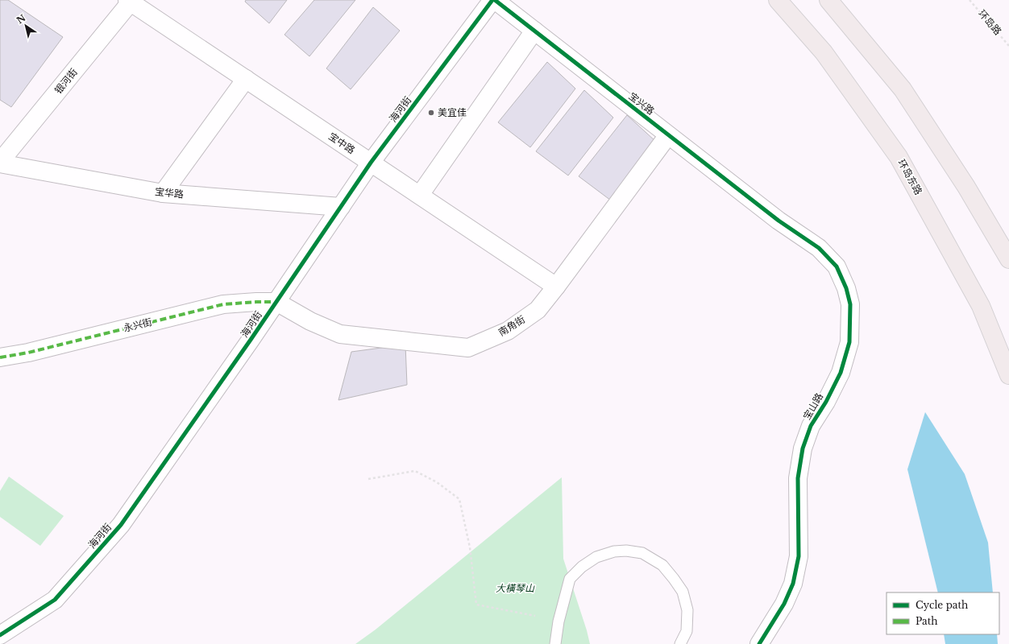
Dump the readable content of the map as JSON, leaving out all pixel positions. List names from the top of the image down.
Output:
{
  "streets": {
    "main road": ["环岛东路"],
    "street": [
      "银河街",
      "宝兴路",
      "海河街",
      "宝中路",
      "宝华路",
      "永兴街",
      "南角街",
      "宝山路"
    ],
    "path": ["环岛路"]
  },
  "crossings": [
    ["银河街", "宝中路"],
    ["银河街", "宝华路"],
    ["宝兴路", "南角街"],
    ["宝兴路", "宝山路"],
    ["海河街", "宝中路"],
    ["海河街", "宝华路"],
    ["海河街", "永兴街"],
    ["海河街", "南角街"],
    ["宝中路", "南角街"],
    ["永兴街", "南角街"]
  ],
  "parks": ["大橫琴山"],
  "places": ["美宜佳"],
  "legend": ["Cycle path", "Path"],
  "north": "top left"
}
